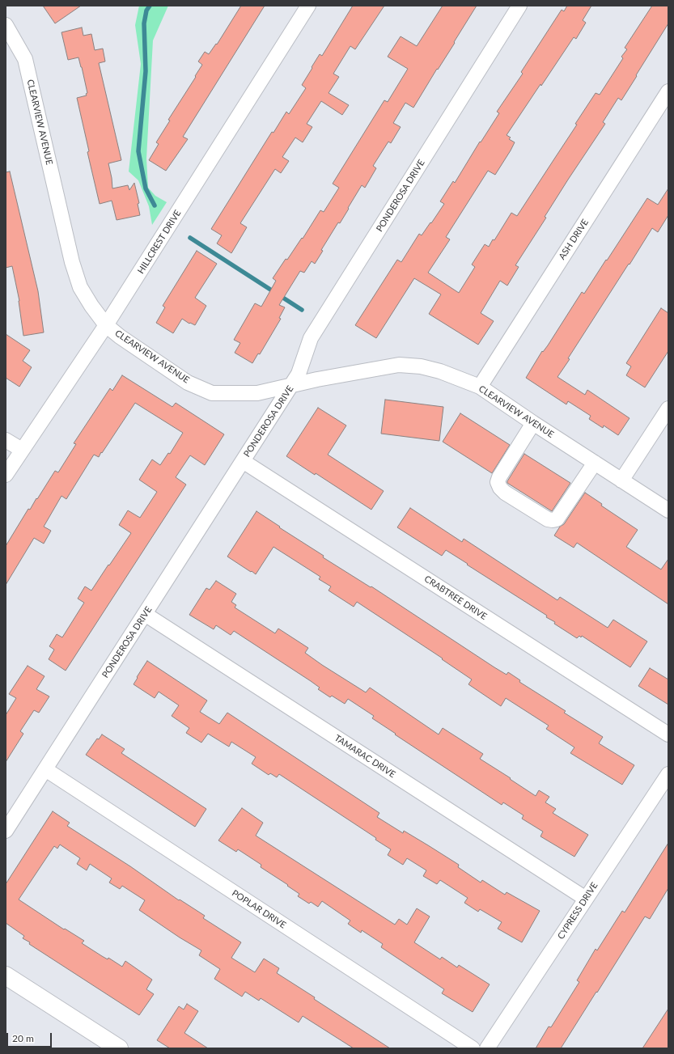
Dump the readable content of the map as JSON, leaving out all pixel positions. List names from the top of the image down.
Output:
{
  "streets": {
    "street": [
      "CLEARVIEW AVENUE",
      "PONDEROSA DRIVE",
      "ASH DRIVE",
      "HILLCREST DRIVE",
      "CRABTREE DRIVE",
      "TAMARAC DRIVE",
      "POPLAR DRIVE",
      "CYPRESS DRIVE"
    ]
  },
  "crossings": [
    ["CLEARVIEW AVENUE", "PONDEROSA DRIVE"],
    ["CLEARVIEW AVENUE", "ASH DRIVE"],
    ["CLEARVIEW AVENUE", "HILLCREST DRIVE"],
    ["PONDEROSA DRIVE", "CRABTREE DRIVE"],
    ["PONDEROSA DRIVE", "TAMARAC DRIVE"],
    ["PONDEROSA DRIVE", "POPLAR DRIVE"],
    ["TAMARAC DRIVE", "CYPRESS DRIVE"]
  ],
  "scale_bar": "20 m"
}
